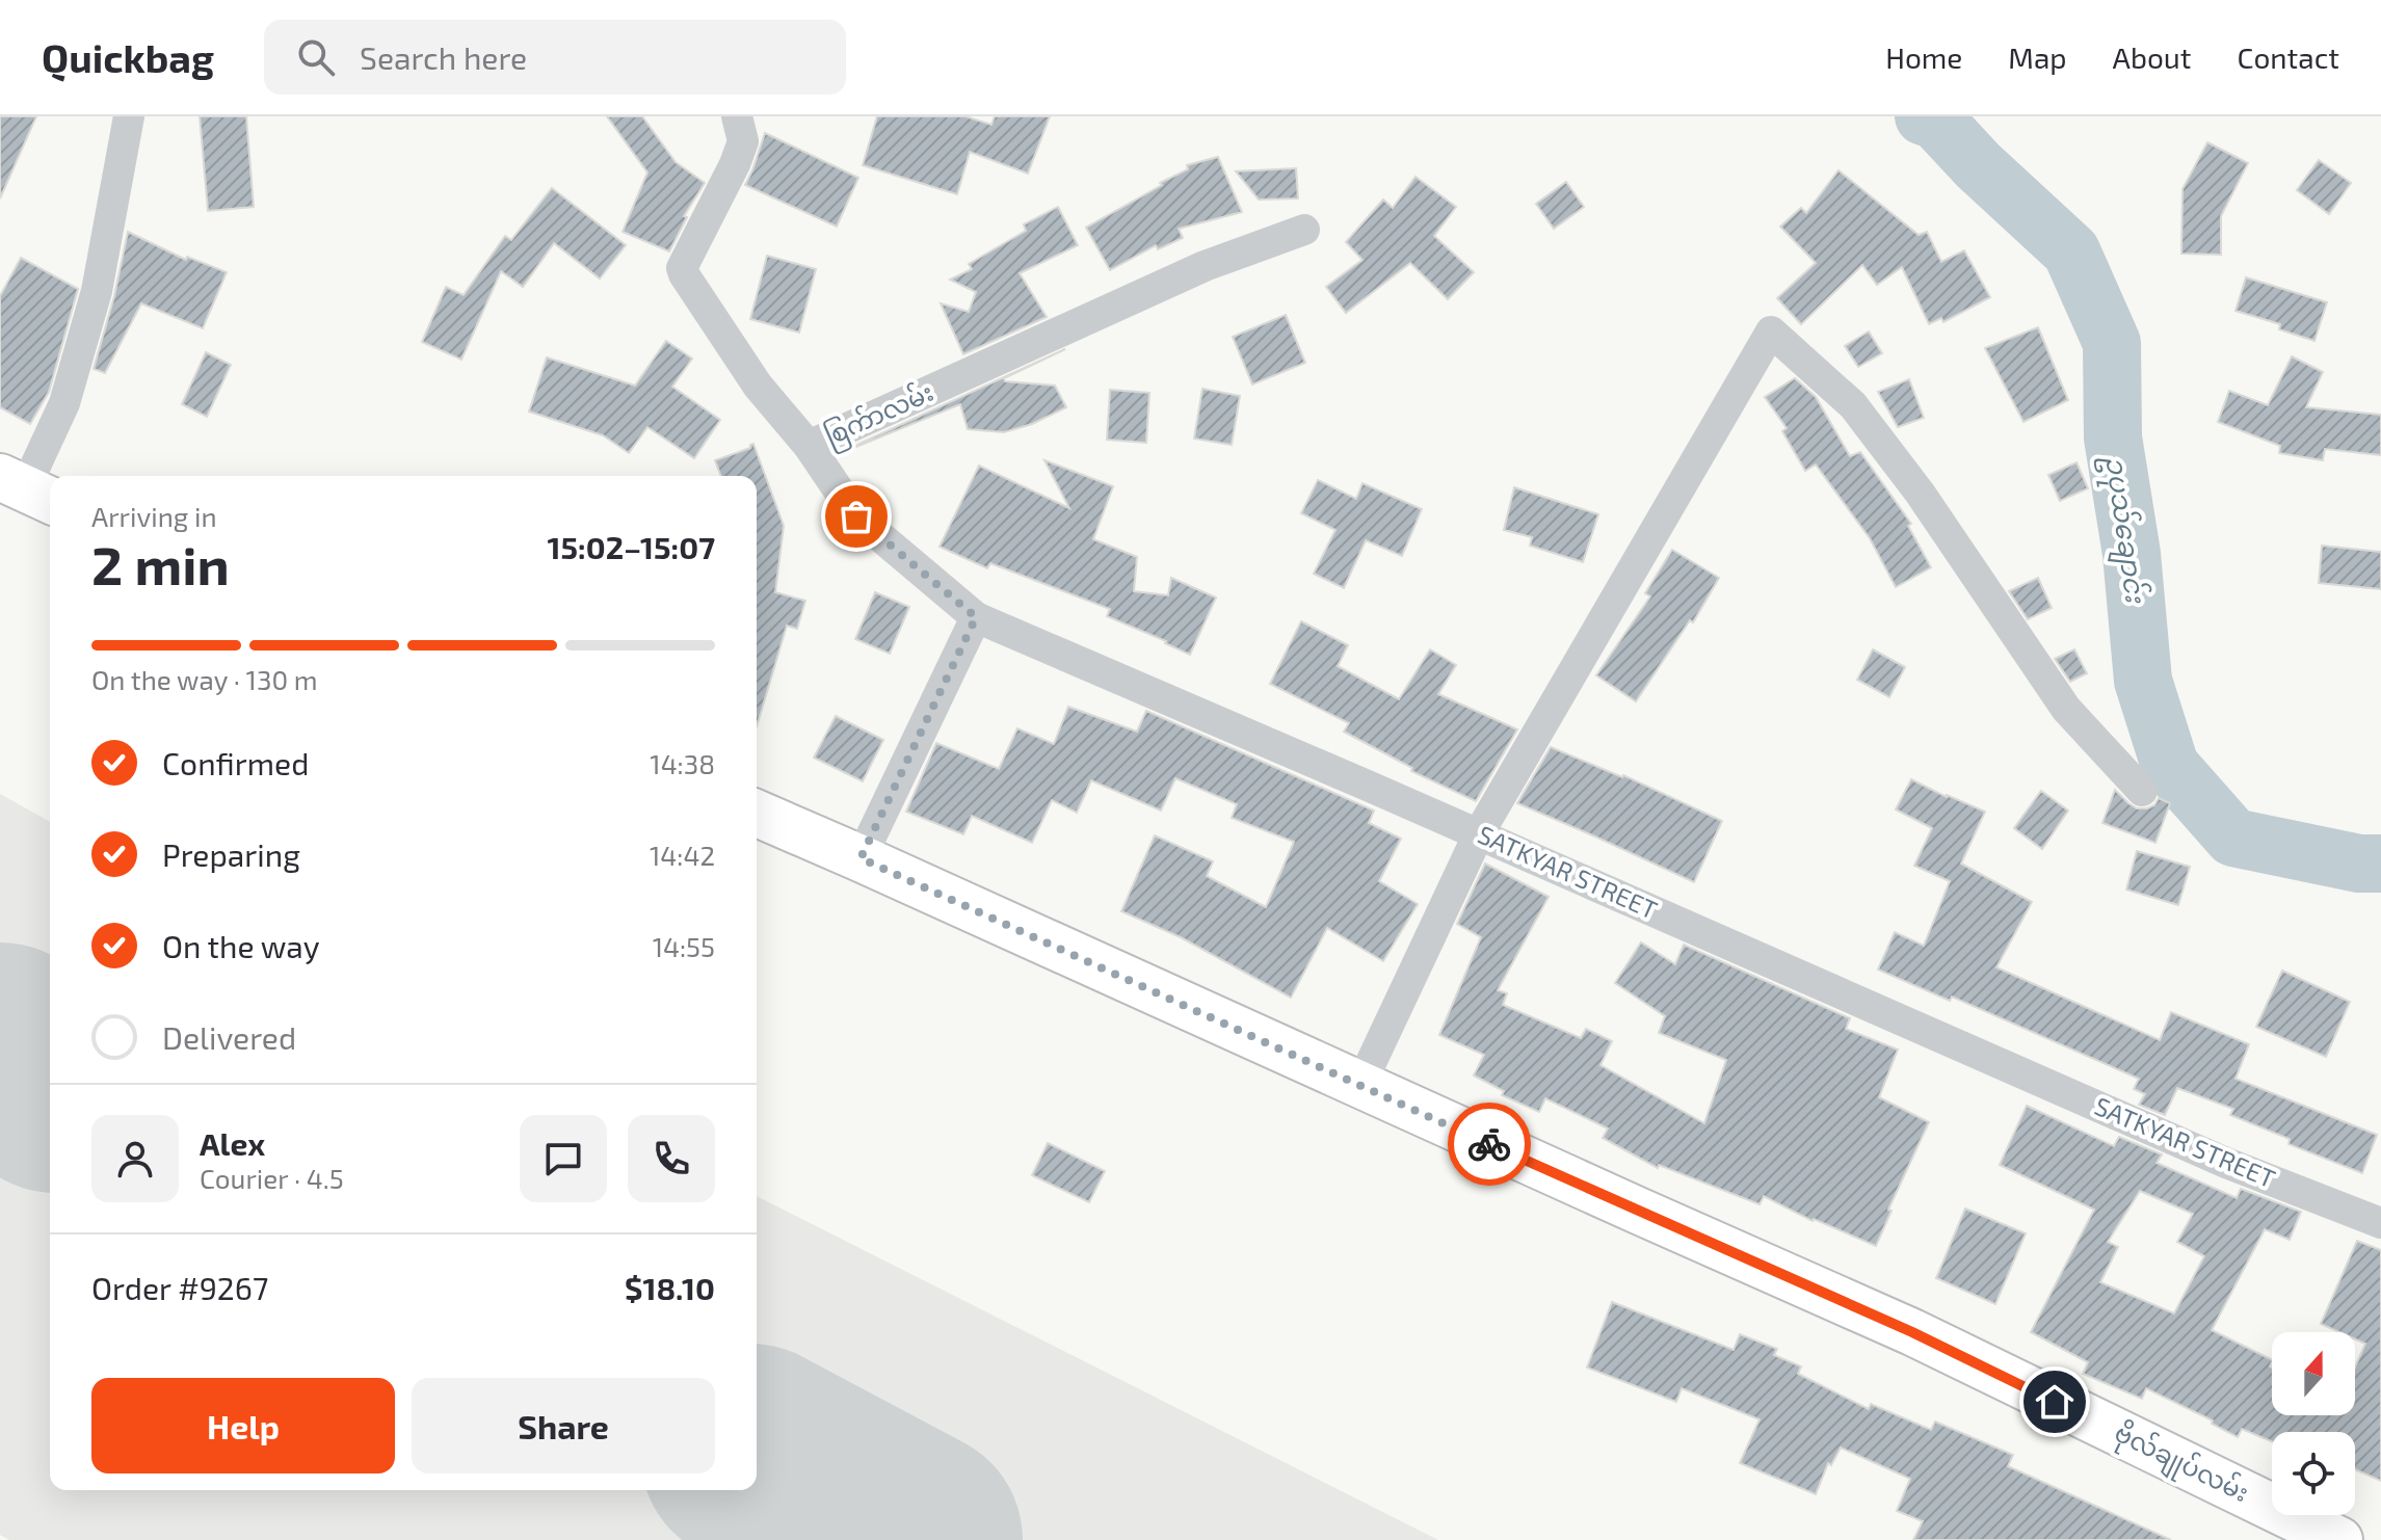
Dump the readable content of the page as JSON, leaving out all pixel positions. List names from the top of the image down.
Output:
{
  "streets": {
    "highway": ["ဗိုလ်ချုပ်လမ်း"],
    "street": ["စြက်ာလမ်း", "SATKYAR STREET"]
  },
  "crossings": [
    ["စြက်ာလမ်း", "SATKYAR STREET"]
  ],
  "water": ["ဥပုသ်ချောင်း"],
  "north": "top",
  "page": {
    "header": "Quickbag",
    "search": "Search here",
    "nav": [
      "Home",
      "Map",
      "About",
      "Contact"
    ],
    "heading": ["2 min", "Arriving in", "15:02–15:07"],
    "panel": [
      "Alex",
      "Courier · 4.5",
      "Order #9267",
      "$18.10"
    ],
    "bar": "On the way · 130 m",
    "list": [
      ["Confirmed", "14:38"],
      ["Preparing", "14:42"],
      ["On the way", "14:55"],
      "Delivered"
    ],
    "buttons": ["Help", "Share"]
  }
}
